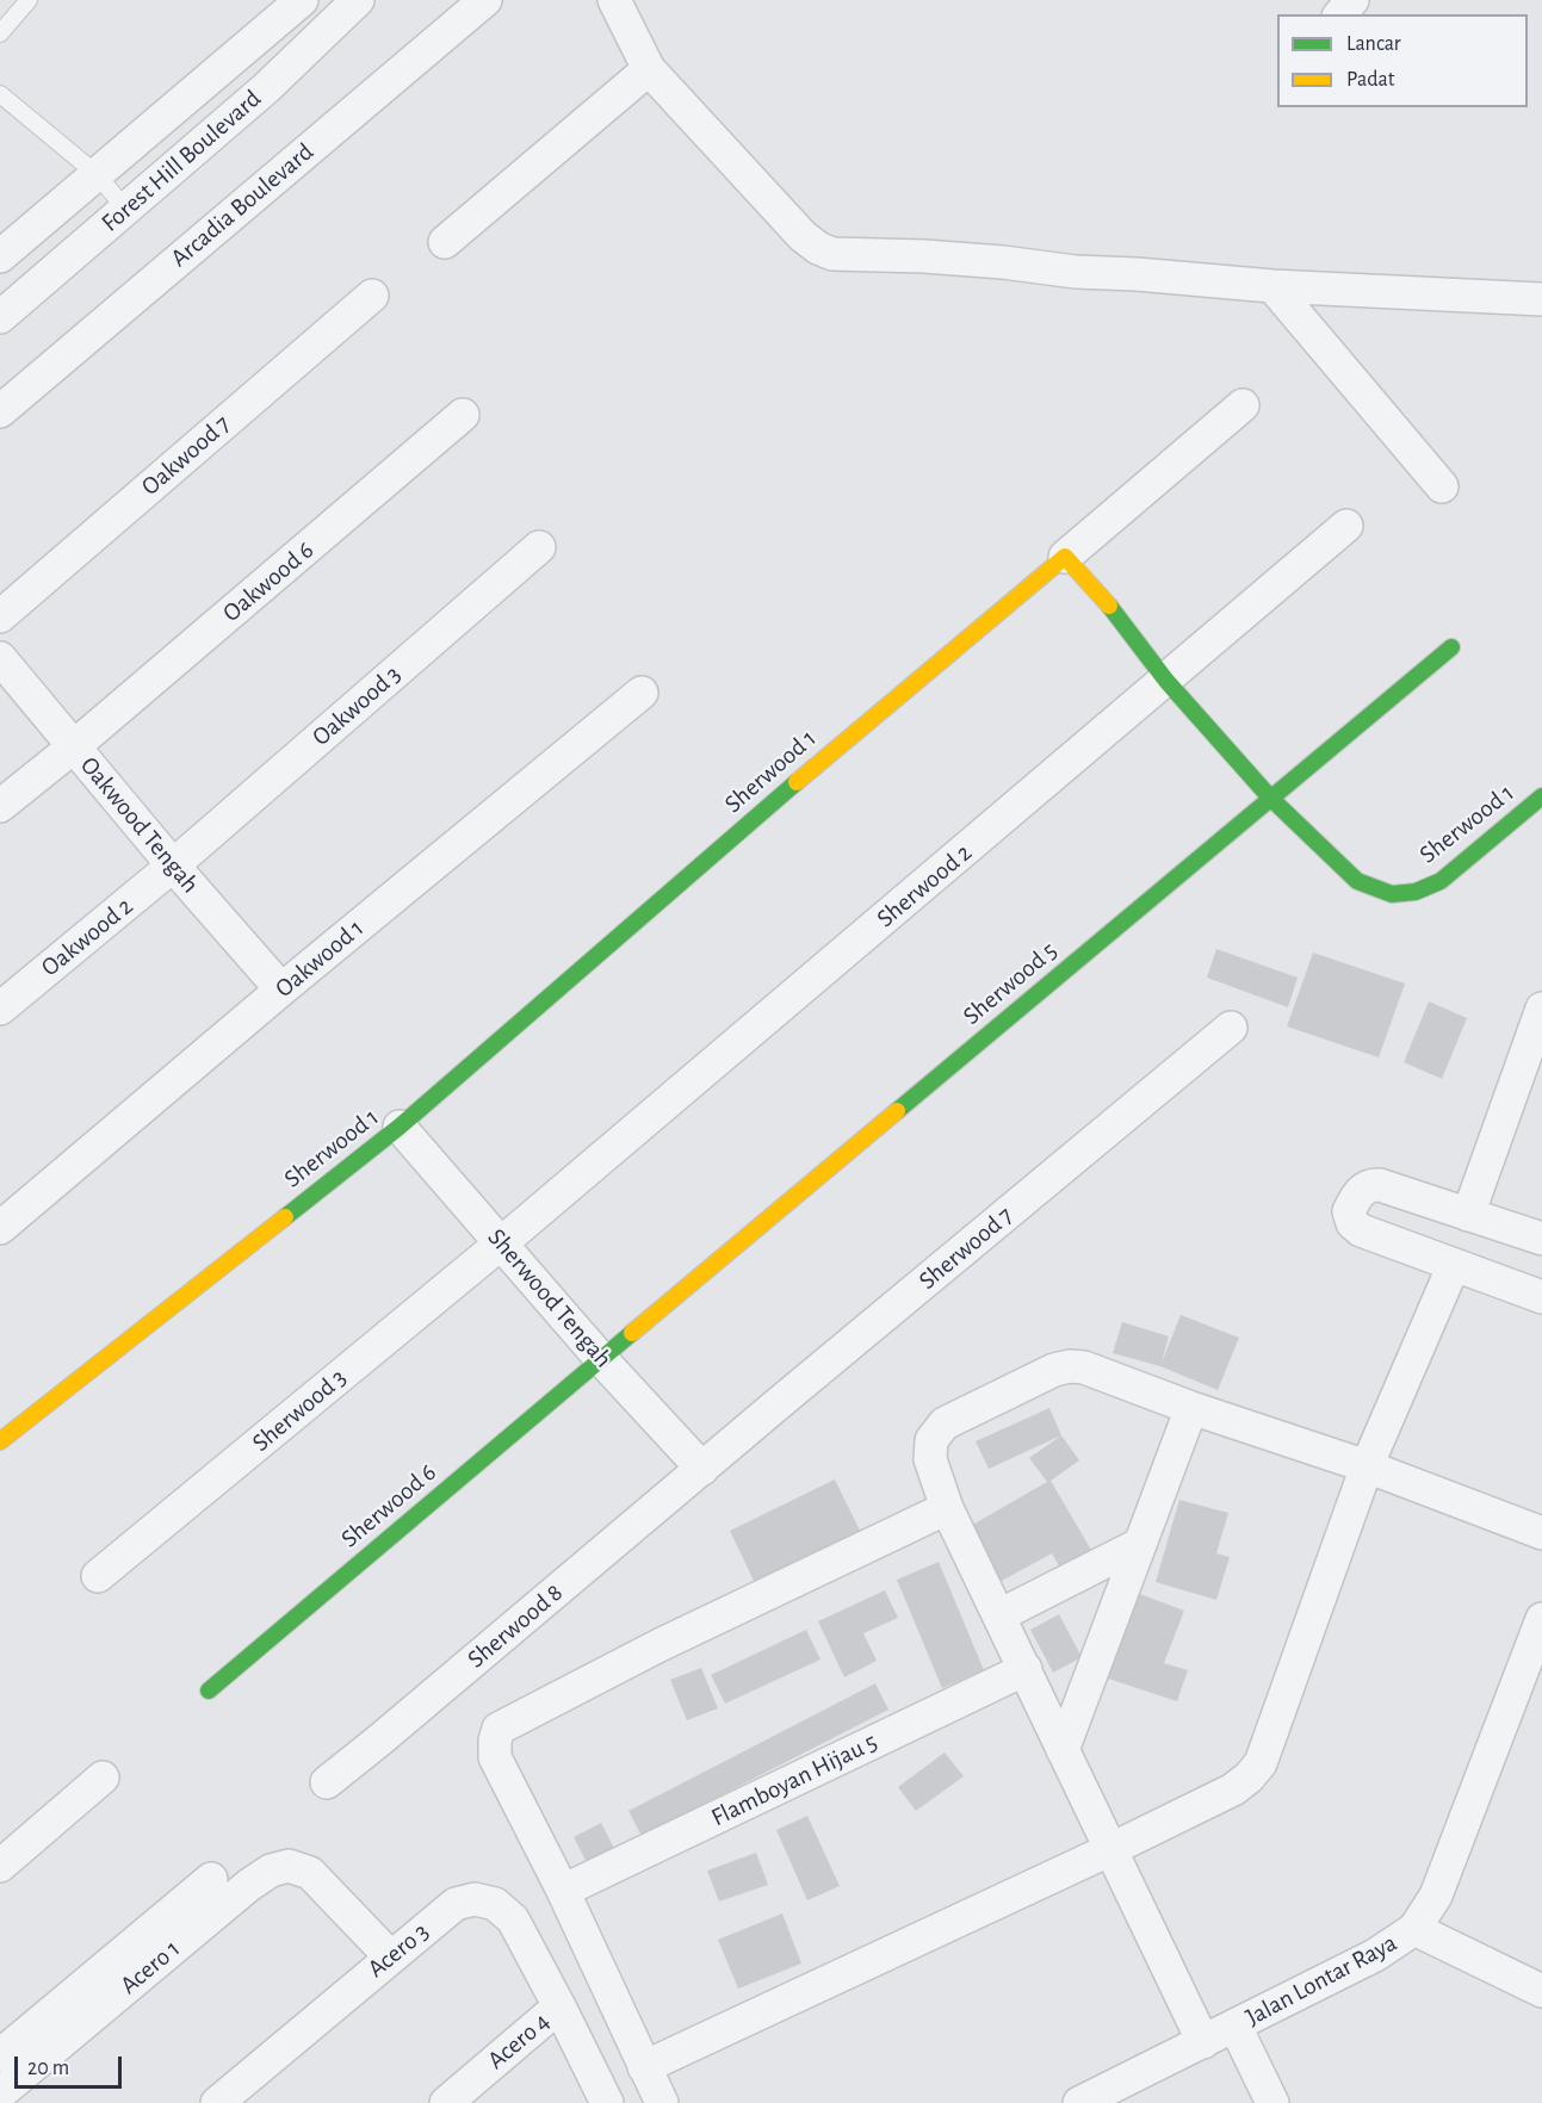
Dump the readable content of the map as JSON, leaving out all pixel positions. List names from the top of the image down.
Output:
{
  "streets": {
    "street": [
      "Forest Hill Boulevard",
      "Arcadia Boulevard",
      "Oakwood 7",
      "Oakwood 6",
      "Oakwood 3",
      "Sherwood 1",
      "Oakwood Tengah",
      "Sherwood 2",
      "Oakwood 2",
      "Oakwood 1",
      "Sherwood 5",
      "Sherwood 7",
      "Sherwood Tengah",
      "Sherwood 3",
      "Sherwood 6",
      "Sherwood 8",
      "Flamboyan Hijau 5",
      "Acero 3",
      "Acero 1",
      "Jalan Lontar Raya",
      "Acero 4"
    ]
  },
  "crossings": [
    ["Oakwood 6", "Oakwood Tengah"],
    ["Oakwood 3", "Oakwood Tengah"],
    ["Oakwood 3", "Oakwood 2"],
    ["Sherwood 1", "Sherwood 2"],
    ["Sherwood 1", "Sherwood 5"],
    ["Sherwood 1", "Sherwood Tengah"],
    ["Oakwood Tengah", "Oakwood 2"],
    ["Oakwood Tengah", "Oakwood 1"],
    ["Sherwood 2", "Sherwood Tengah"],
    ["Sherwood 2", "Sherwood 3"],
    ["Sherwood 5", "Sherwood Tengah"],
    ["Sherwood 5", "Sherwood 6"],
    ["Sherwood 7", "Sherwood Tengah"],
    ["Sherwood 7", "Sherwood 8"],
    ["Sherwood Tengah", "Sherwood 3"],
    ["Sherwood Tengah", "Sherwood 6"],
    ["Sherwood Tengah", "Sherwood 8"],
    ["Acero 3", "Acero 1"],
    ["Acero 3", "Acero 4"]
  ],
  "legend": ["Lancar", "Padat"],
  "scale_bar": "20 m"
}
